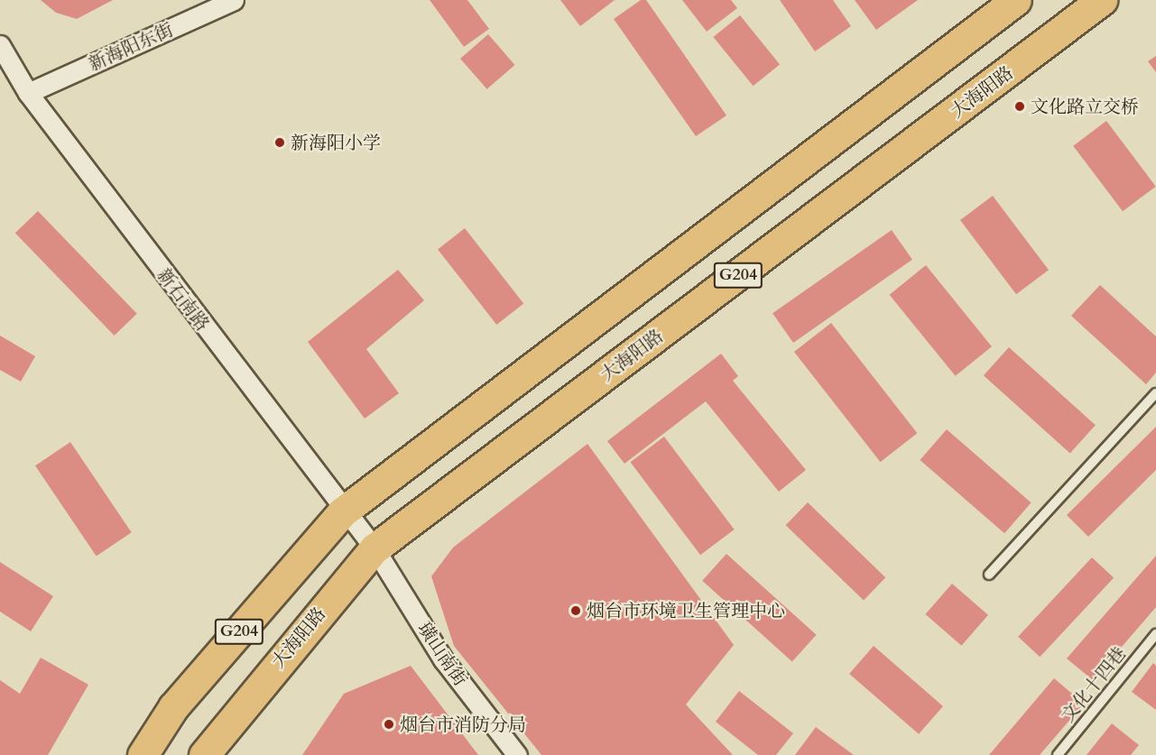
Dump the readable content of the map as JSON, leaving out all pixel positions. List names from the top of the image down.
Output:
{
  "streets": {
    "highway": ["大海阳路", "G204"],
    "street": ["新海阳东街", "新石南路", "璜山南街"],
    "lane": ["文化十四巷"]
  },
  "crossings": [
    ["新海阳东街", "新石南路"],
    ["大海阳路", "新石南路"],
    ["大海阳路", "璜山南街"],
    ["G204", "新石南路"],
    ["新石南路", "璜山南街"]
  ],
  "places": [
    "文化路立交桥",
    "新海阳小学",
    "烟台市环境卫生管理中心",
    "烟台市消防分局"
  ]
}
